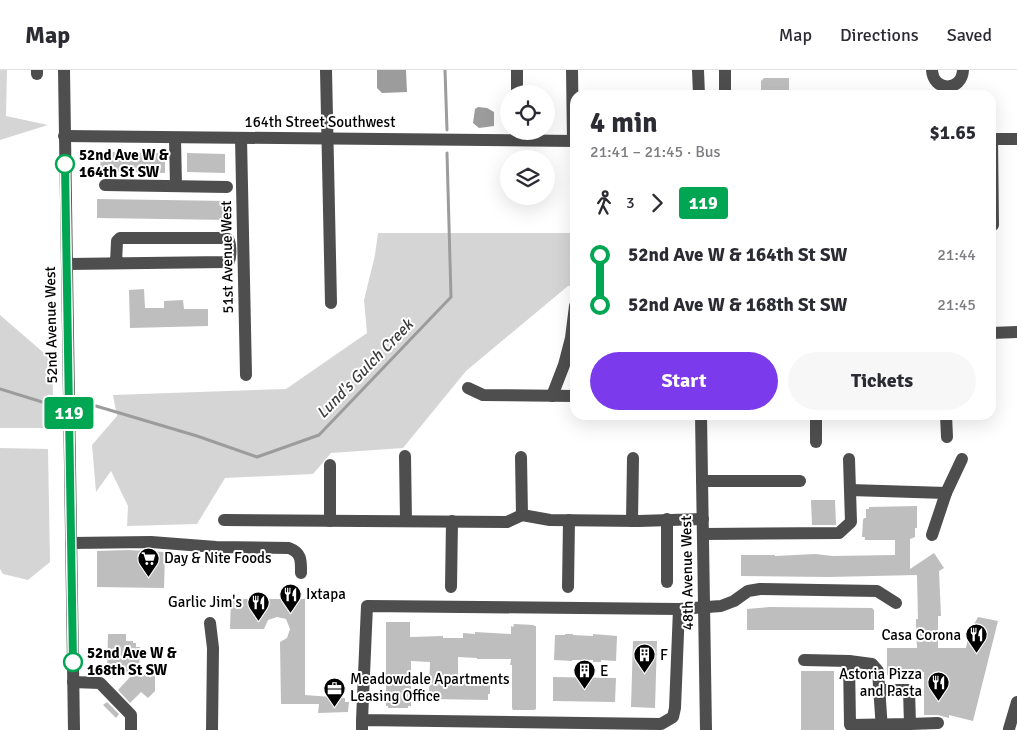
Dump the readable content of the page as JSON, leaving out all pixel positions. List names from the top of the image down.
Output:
{
  "streets": {
    "street": [
      "164th Street Southwest",
      "51st Avenue West",
      "52nd Avenue West",
      "48th Avenue West"
    ]
  },
  "crossings": [
    ["164th Street Southwest", "51st Avenue West"],
    ["164th Street Southwest", "52nd Avenue West"]
  ],
  "water": ["Lund's Gulch Creek"],
  "places": {
    "other": ["52nd Ave W & 164th St SW", "52nd Ave W & 168th St SW"],
    "supermarket": ["Day & Nite Foods"],
    "restaurant": [
      "Ixtapa",
      "Garlic Jim's",
      "Casa Corona",
      "Astoria Pizza and Pasta"
    ],
    "building": ["F", "E"],
    "office": ["Meadowdale Apartments Leasing Office"]
  },
  "lines": ["bus line 119"],
  "page": {
    "header": "Map",
    "nav": ["Map", "Directions", "Saved"],
    "on_map": "119",
    "heading": ["4 min", "21:41 – 21:45 · Bus", "$1.65"],
    "legs": ["3", "119"],
    "list": [
      {
        "name": "52nd Ave W & 164th St SW",
        "value": "21:44"
      },
      {
        "name": "52nd Ave W & 168th St SW",
        "value": "21:45"
      }
    ],
    "buttons": ["Start", "Tickets"]
  }
}
